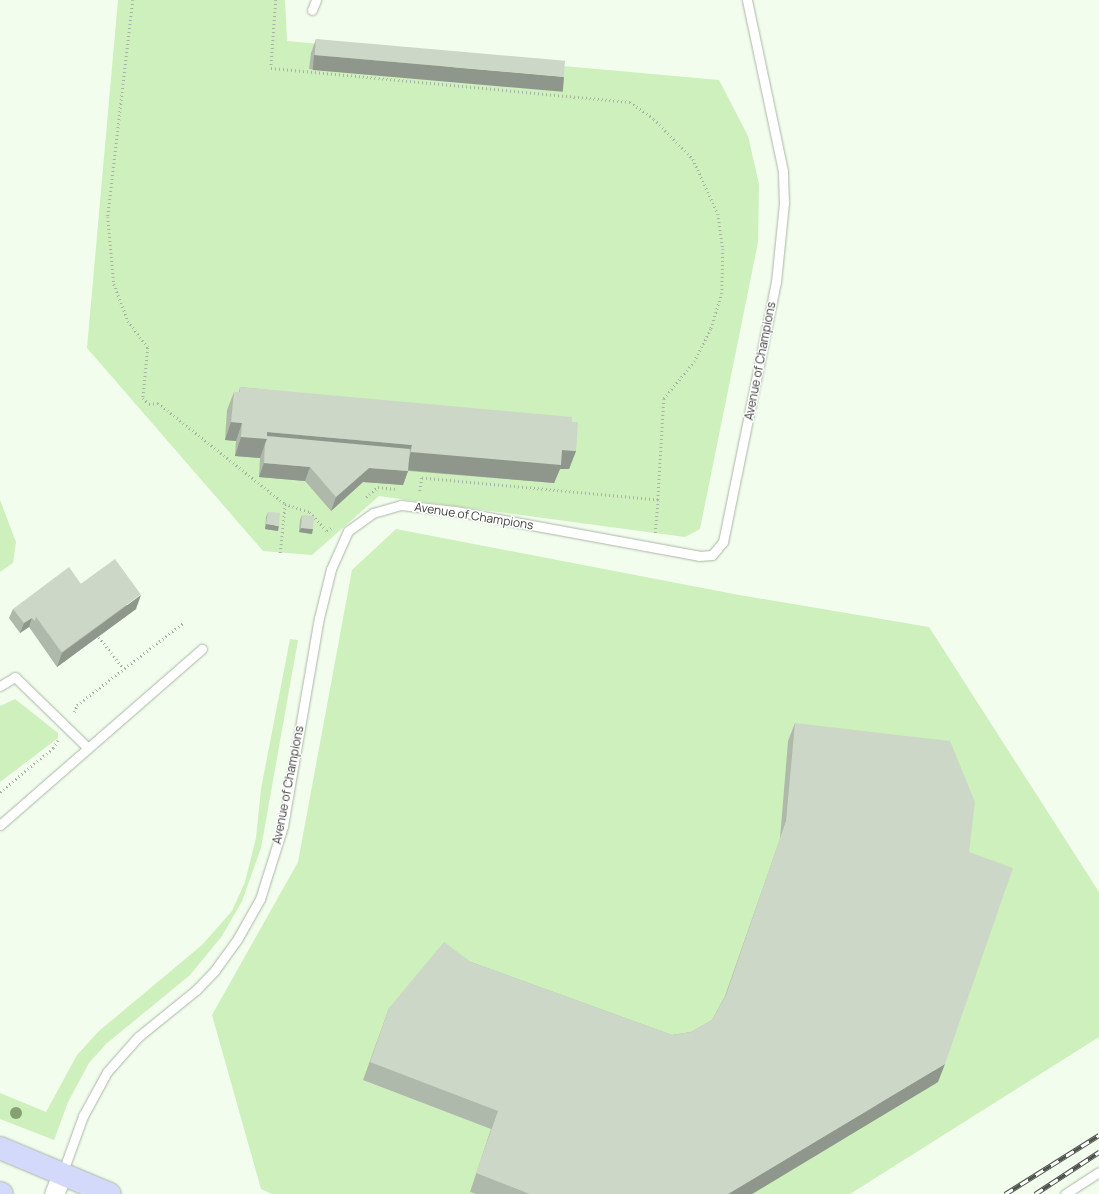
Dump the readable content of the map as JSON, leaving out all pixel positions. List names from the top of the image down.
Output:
{
  "streets": {
    "lane": ["Avenue of Champions"]
  }
}
